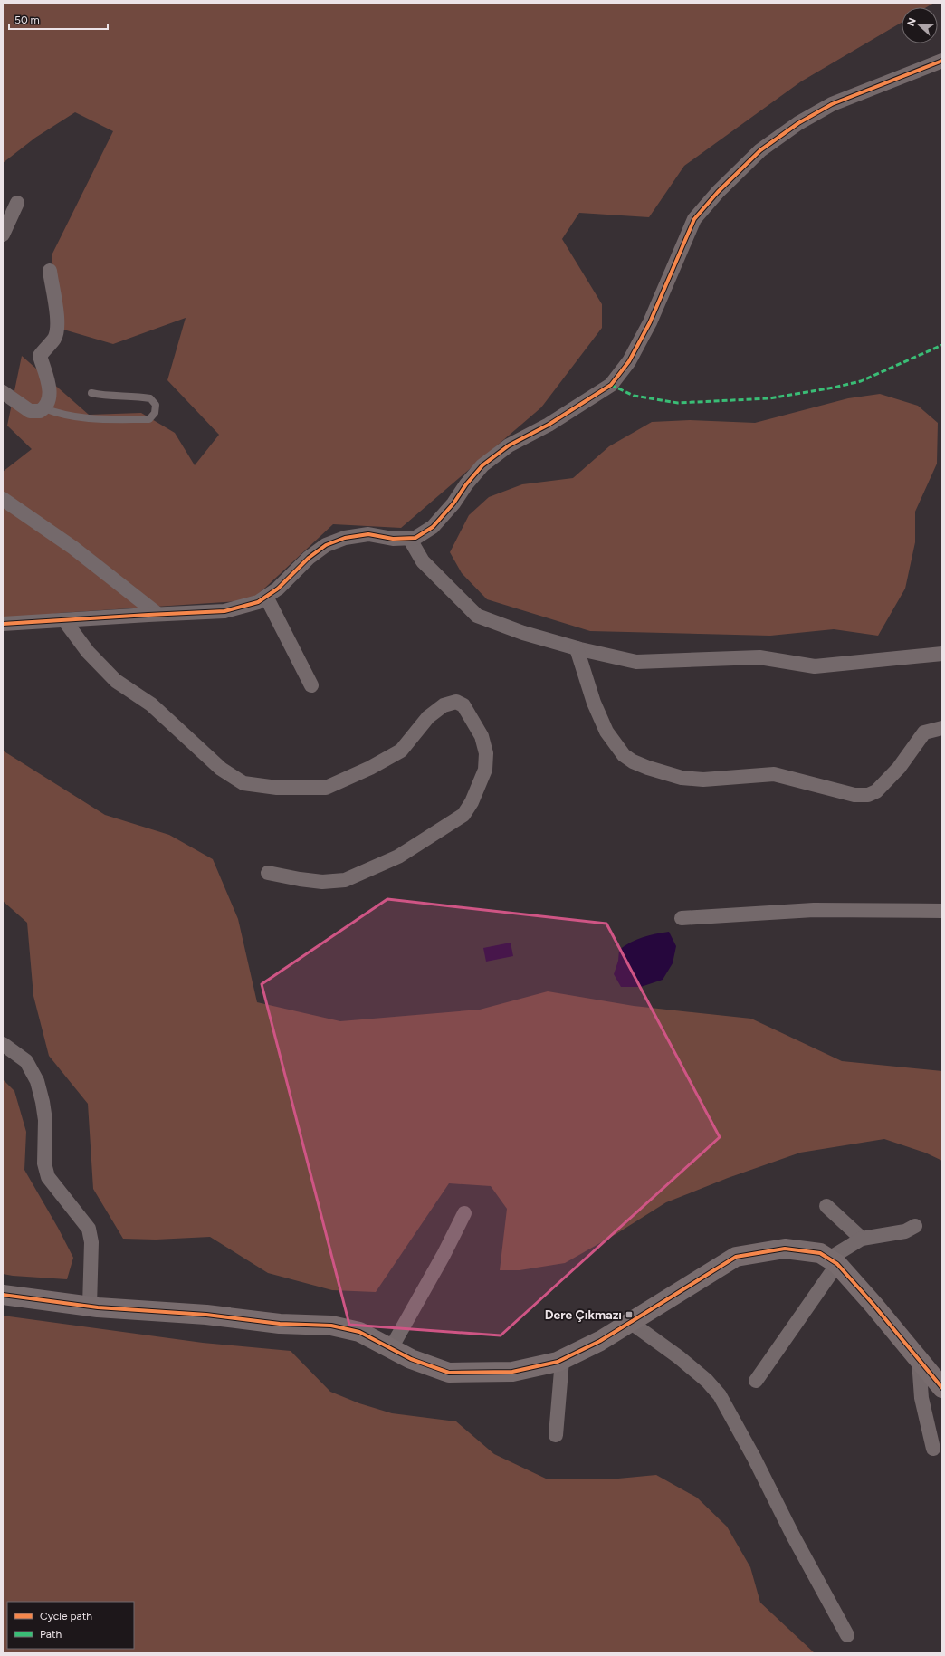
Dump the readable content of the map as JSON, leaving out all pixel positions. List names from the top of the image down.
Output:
{
  "places": {
    "transit": ["Dere Çıkmazı"]
  },
  "legend": ["Cycle path", "Path"],
  "scale_bar": "50 m",
  "north": "left"
}
